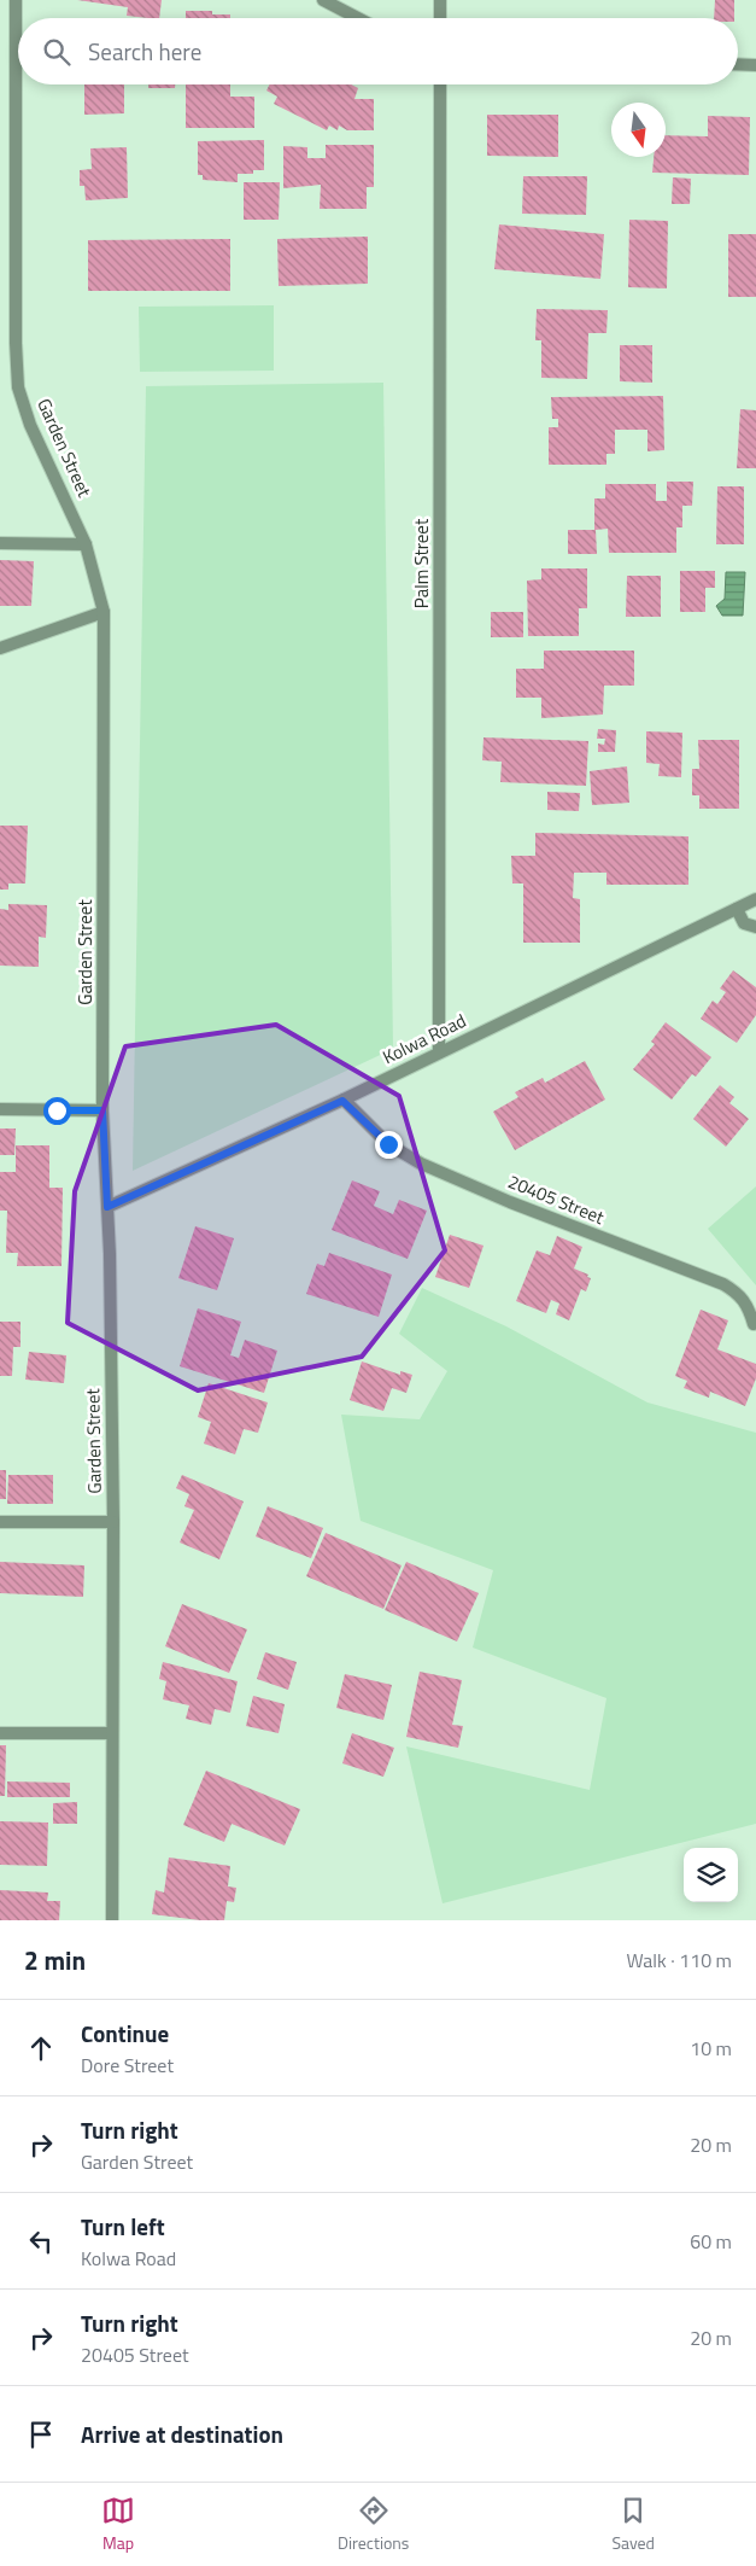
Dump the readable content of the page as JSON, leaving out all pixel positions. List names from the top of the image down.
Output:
{
  "streets": {
    "street": [
      "Garden Street",
      "Palm Street",
      "Kolwa Road",
      "20405 Street"
    ]
  },
  "crossings": [
    ["Garden Street", "Kolwa Road"],
    ["Palm Street", "Kolwa Road"],
    ["Kolwa Road", "20405 Street"]
  ],
  "north": "bottom",
  "page": {
    "search": "Search here",
    "heading": ["2 min", "Walk · 110 m"],
    "list": [
      ["Continue", "Dore Street", "10 m"],
      ["Turn right", "Garden Street", "20 m"],
      ["Turn left", "Kolwa Road", "60 m"],
      ["Turn right", "20405 Street", "20 m"],
      "Arrive at destination"
    ],
    "nav": ["Map", "Directions", "Saved"]
  }
}
